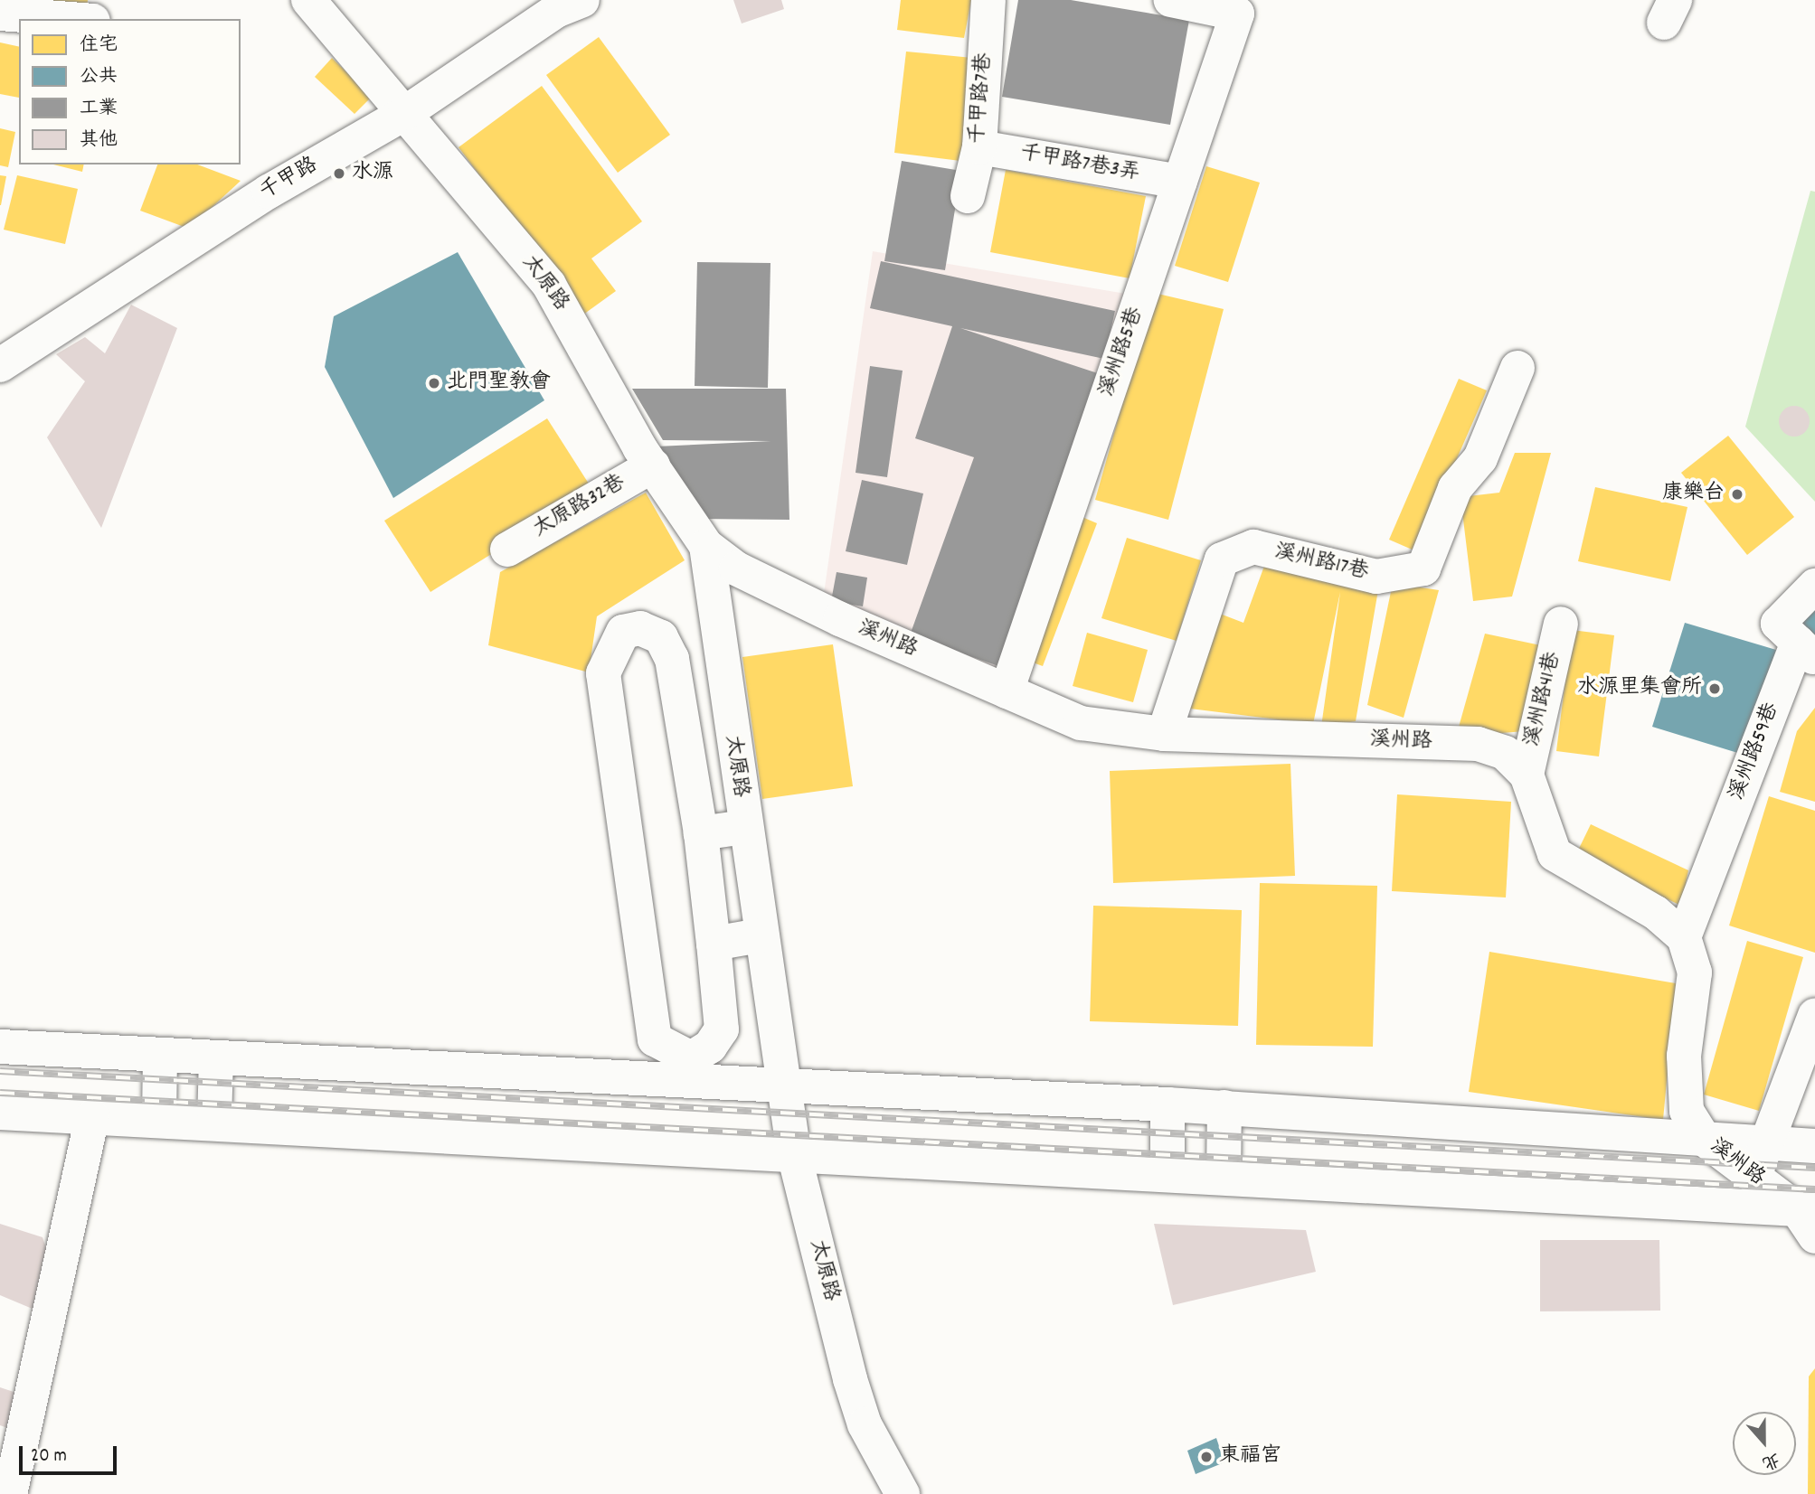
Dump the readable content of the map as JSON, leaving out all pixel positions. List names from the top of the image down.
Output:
{
  "streets": {
    "street": [
      "千甲路7巷",
      "千甲路7巷3弄",
      "千甲路",
      "太原路",
      "溪州路5巷",
      "太原路32巷",
      "溪州路17巷",
      "溪州路",
      "溪州路41巷",
      "溪州路59巷"
    ]
  },
  "crossings": [
    ["千甲路7巷", "千甲路7巷3弄"],
    ["千甲路7巷3弄", "溪州路5巷"],
    ["千甲路", "太原路"],
    ["太原路", "太原路32巷"],
    ["太原路", "溪州路"],
    ["溪州路5巷", "溪州路"],
    ["溪州路17巷", "溪州路"],
    ["溪州路", "溪州路41巷"],
    ["溪州路", "溪州路59巷"]
  ],
  "places": [
    "水源",
    "北門聖教會",
    "康樂台",
    "水源里集會所",
    "東福宮"
  ],
  "legend": [
    "住宅",
    "公共",
    "工業",
    "其他"
  ],
  "scale_bar": "20 m",
  "north": "bottom"
}
